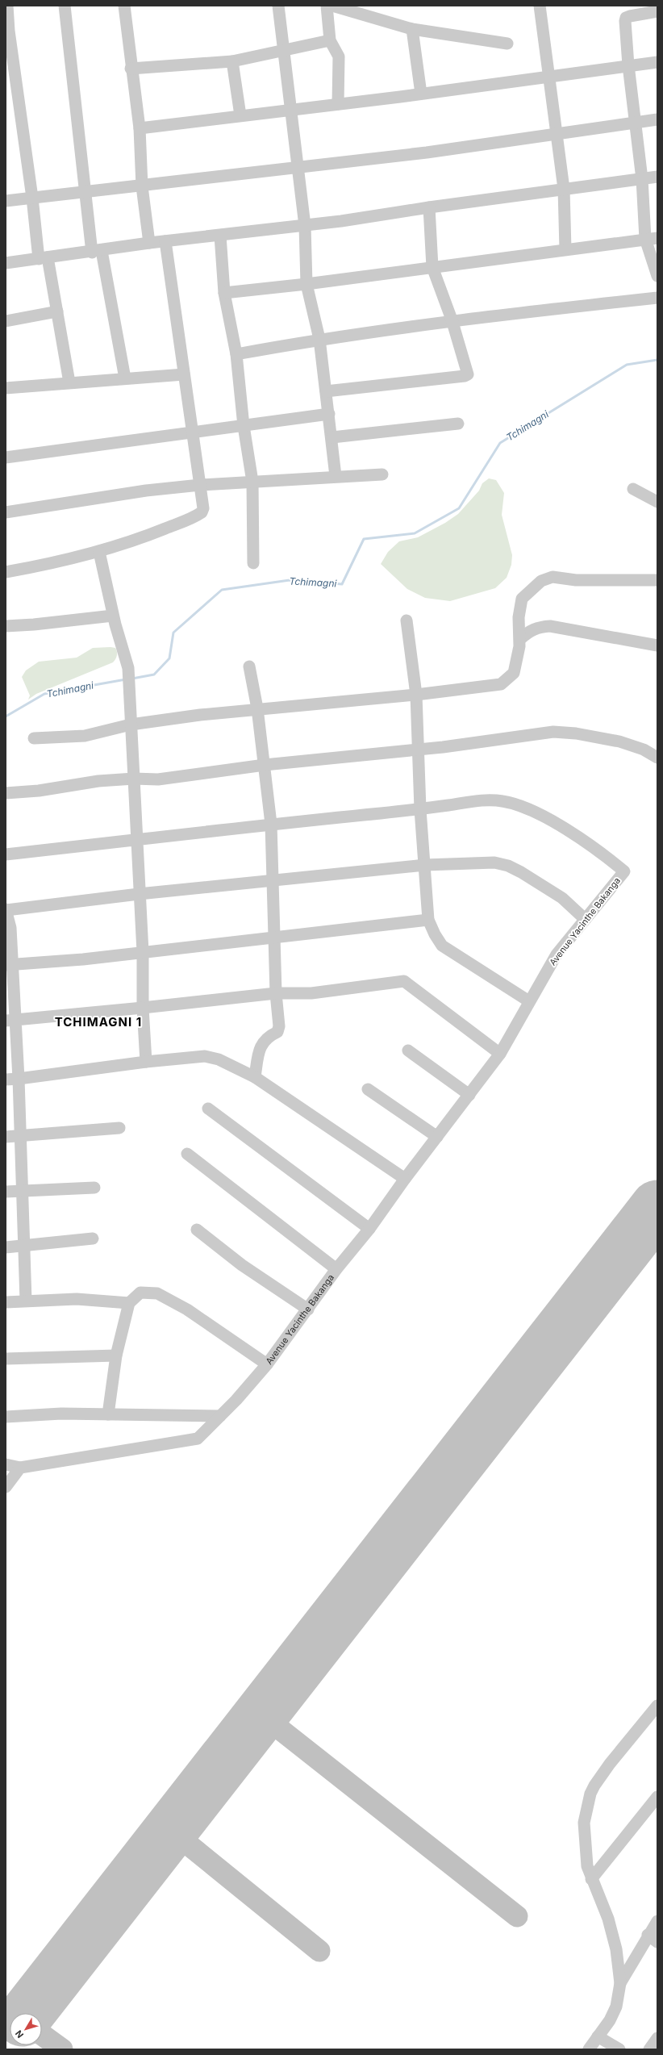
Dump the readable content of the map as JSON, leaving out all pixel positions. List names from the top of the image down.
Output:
{
  "streets": {
    "street": ["Avenue Yacinthe Bakanga"]
  },
  "districts": ["TCHIMAGNI 1"],
  "water": ["Tchimagni"],
  "north": "bottom left"
}
